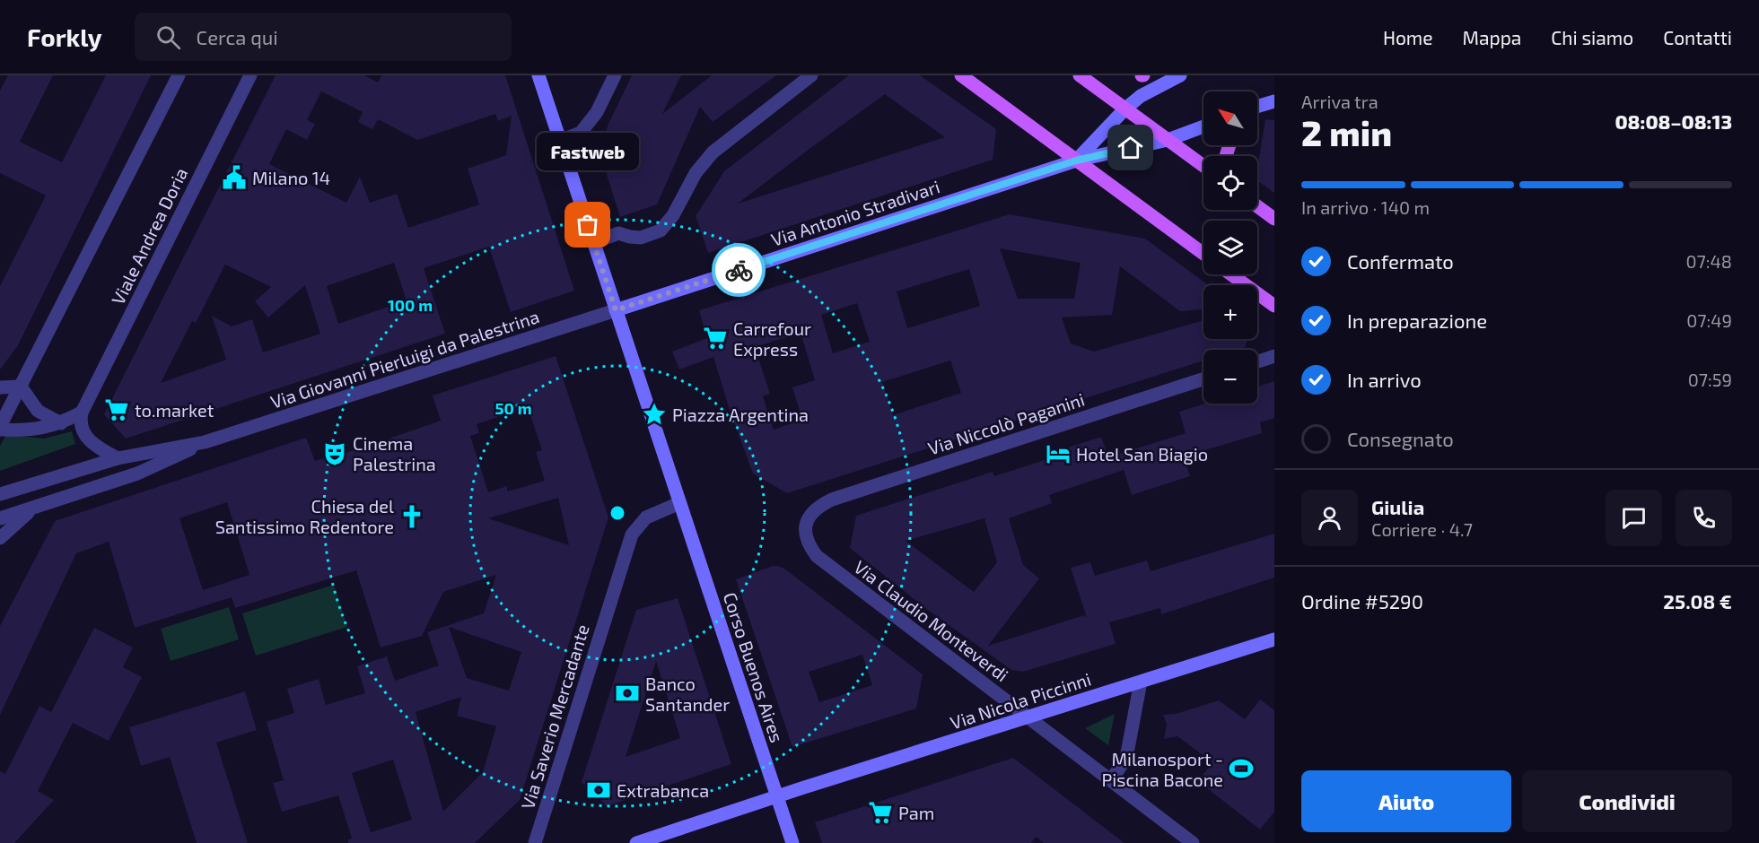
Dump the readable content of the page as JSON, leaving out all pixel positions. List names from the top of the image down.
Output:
{
  "streets": {
    "main road": ["Via Antonio Stradivari", "Corso Buenos Aires", "Via Nicola Piccinni"],
    "street": [
      "Viale Andrea Doria",
      "Via Giovanni Pierluigi da Palestrina",
      "Via Niccolò Paganini",
      "Via Claudio Monteverdi",
      "Via Saverio Mercadante"
    ]
  },
  "crossings": [
    ["Via Antonio Stradivari", "Via Giovanni Pierluigi da Palestrina"],
    ["Via Niccolò Paganini", "Via Claudio Monteverdi"],
    ["Via Claudio Monteverdi", "Via Nicola Piccinni"],
    ["Corso Buenos Aires", "Via Nicola Piccinni"],
    ["Corso Buenos Aires", "Via Saverio Mercadante"]
  ],
  "places": {
    "public building": ["Milano 14"],
    "other": ["Fastweb"],
    "supermarket": ["Carrefour Express", "to.market", "Pam"],
    "place": ["Piazza Argentina"],
    "theatre": ["Cinema Palestrina"],
    "hotel": ["Hotel San Biagio"],
    "church": ["Chiesa del Santissimo Redentore"],
    "bank": ["Banco Santander", "Extrabanca"],
    "sports": ["Milanosport - Piscina Bacone"]
  },
  "north": "top left",
  "page": {
    "header": "Forkly",
    "search": "Cerca qui",
    "nav": [
      "Home",
      "Mappa",
      "Chi siamo",
      "Contatti"
    ],
    "heading": ["2 min", "Arriva tra", "08:08–08:13"],
    "panel": [
      "Giulia",
      "Corriere · 4.7",
      "Ordine #5290",
      "25.08 €"
    ],
    "map_buttons": ["+", "−"],
    "bubble": "Fastweb",
    "bar": "In arrivo · 140 m",
    "list": [
      ["Confermato", "07:48"],
      ["In preparazione", "07:49"],
      ["In arrivo", "07:59"],
      "Consegnato"
    ],
    "buttons": ["Aiuto", "Condividi"]
  },
  "rings": ["100 m", "50 m"]
}
